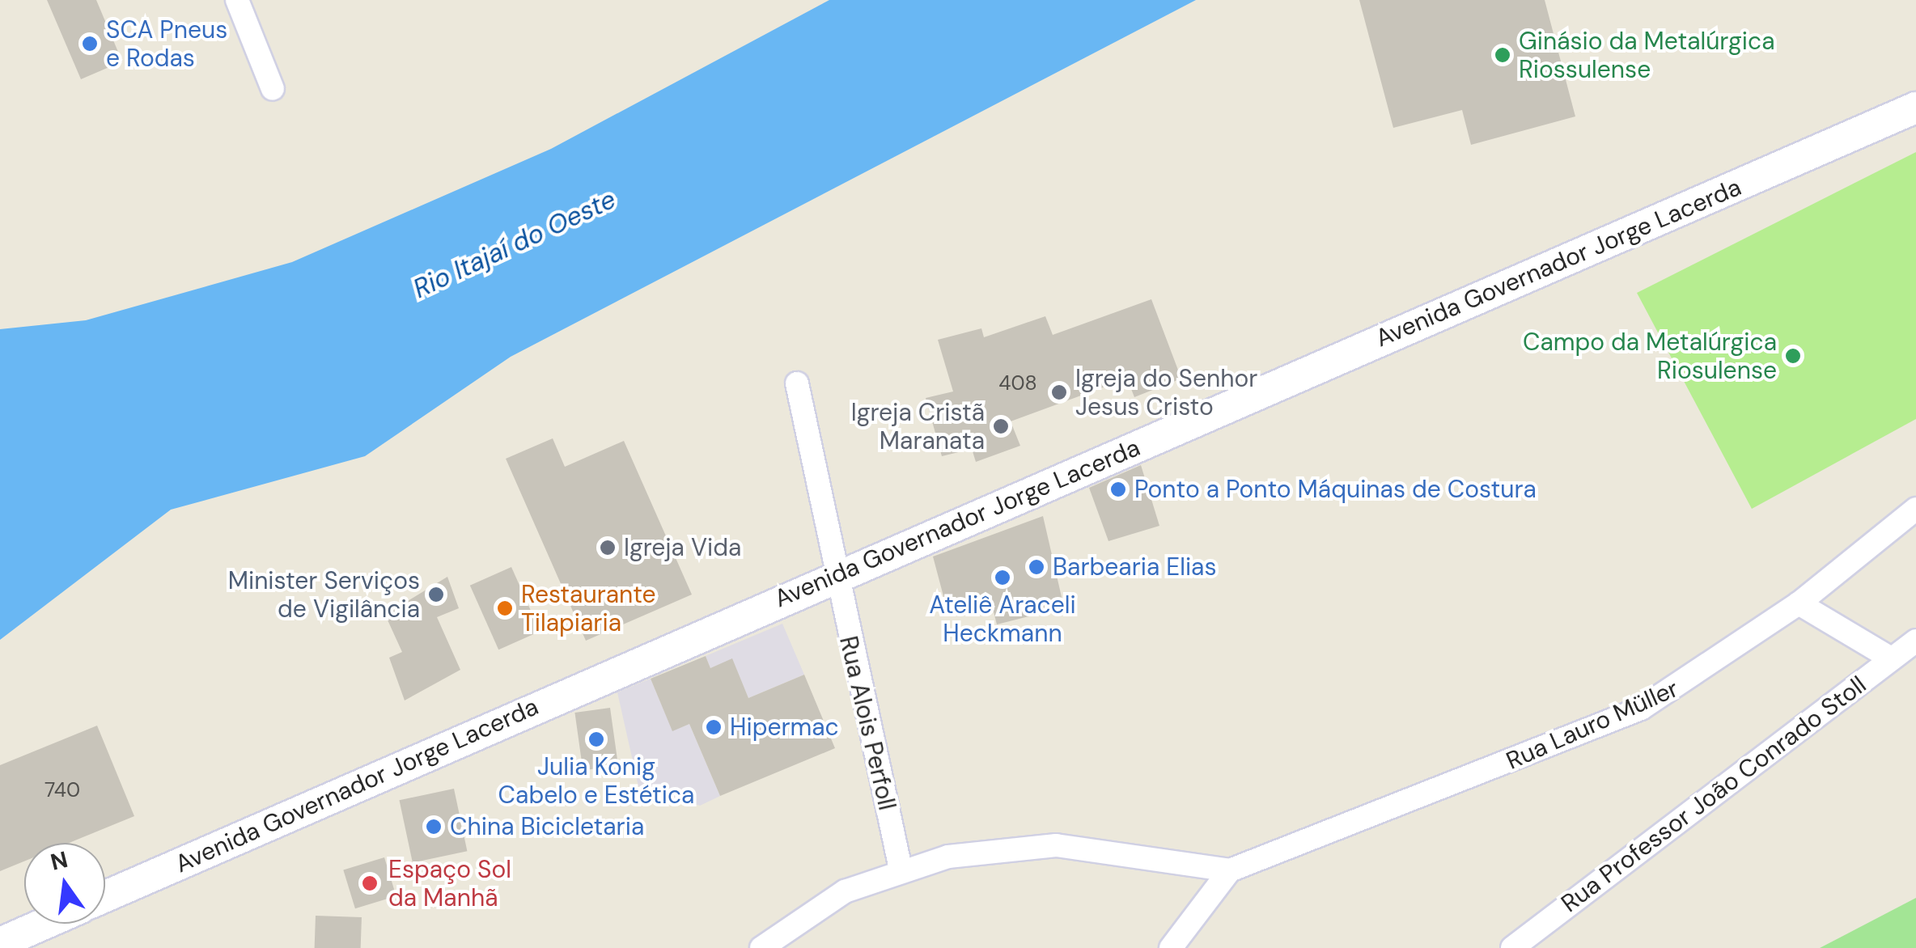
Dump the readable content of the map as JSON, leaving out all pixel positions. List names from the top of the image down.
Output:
{
  "streets": {
    "main road": ["Avenida Governador Jorge Lacerda"],
    "street": ["Rua Alois Perfoll", "Rua Lauro Müller", "Rua Professor João Conrado Stoll"]
  },
  "crossings": [
    ["Avenida Governador Jorge Lacerda", "Rua Alois Perfoll"]
  ],
  "water": ["Rio Itajaí do Oeste"],
  "places": [
    "SCA Pneus e Rodas",
    "Ginásio da Metalúrgica Riossulense",
    "Campo da Metalúrgica Riosulense",
    "Igreja do Senhor Jesus Cristo",
    "Igreja Cristã Maranata",
    "Ponto a Ponto Máquinas de Costura",
    "Igreja Vida",
    "Barbearia Elias",
    "Ateliê Araceli Heckmann",
    "Minister Serviços de Vigilância",
    "Restaurante Tilapiaria",
    "Hipermac",
    "Julia Konig Cabelo e Estética",
    "China Bicicletaria",
    "Espaço Sol da Manhã"
  ],
  "house_numbers": ["408", "740"],
  "north": "top"
}
